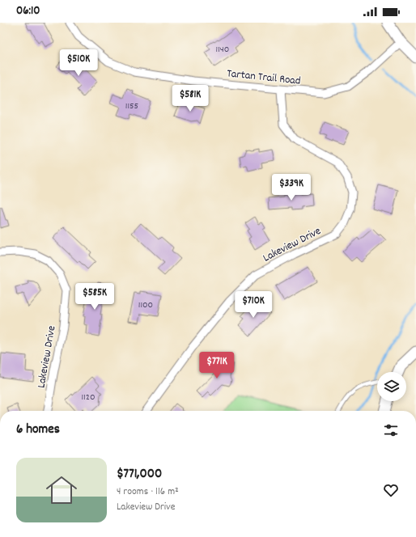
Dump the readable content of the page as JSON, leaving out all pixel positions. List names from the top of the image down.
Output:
{
  "streets": {
    "street": ["Tartan Trail Road", "Lakeview Drive"]
  },
  "crossings": [
    ["Tartan Trail Road", "Lakeview Drive"]
  ],
  "house_numbers": [
    "1140",
    "1155",
    "1100",
    "1120"
  ],
  "page": {
    "status": "06:10",
    "price": [
      "$510K",
      "$581K",
      "$339K",
      "$585K",
      "$710K",
      "$771K"
    ],
    "heading": "6 homes",
    "list": [
      {
        "name": "$771,000",
        "note": "4 rooms · 116 m² · Lakeview Drive"
      }
    ]
  }
}
